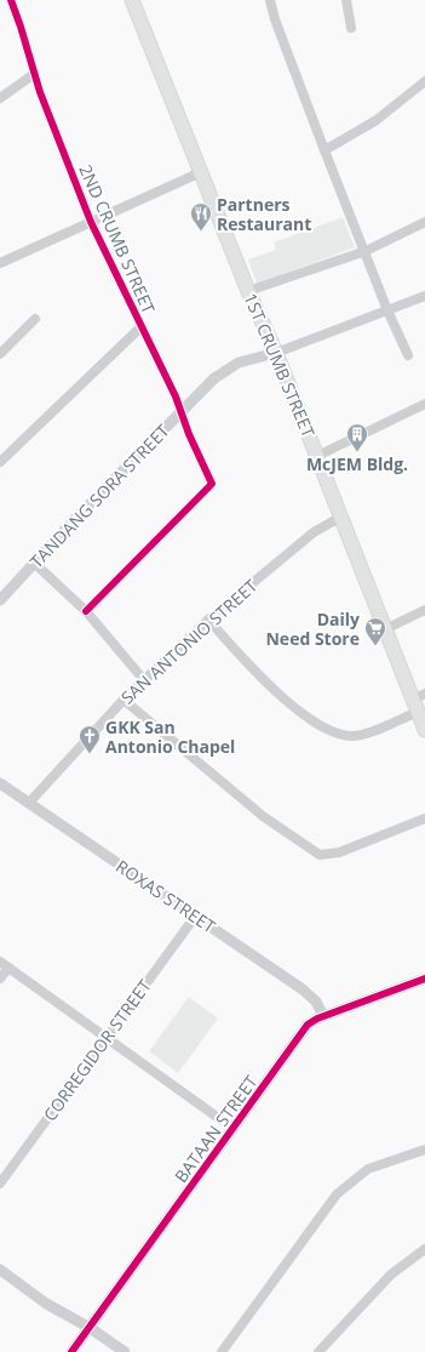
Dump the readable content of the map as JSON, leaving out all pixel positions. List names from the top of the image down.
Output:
{
  "streets": {
    "main road": ["1ST CRUMB STREET"],
    "street": [
      "2ND CRUMB STREET",
      "TANDANG SORA STREET",
      "SAN ANTONIO STREET",
      "ROXAS STREET",
      "CORREGIDOR STREET",
      "BATAAN STREET"
    ]
  },
  "crossings": [
    ["2ND CRUMB STREET", "TANDANG SORA STREET"],
    ["1ST CRUMB STREET", "TANDANG SORA STREET"],
    ["1ST CRUMB STREET", "SAN ANTONIO STREET"],
    ["SAN ANTONIO STREET", "ROXAS STREET"],
    ["ROXAS STREET", "CORREGIDOR STREET"],
    ["ROXAS STREET", "BATAAN STREET"]
  ],
  "places": {
    "restaurant": ["Partners Restaurant"],
    "building": ["McJEM Bldg."],
    "supermarket": ["Daily Need Store"],
    "church": ["GKK San Antonio Chapel"]
  }
}
